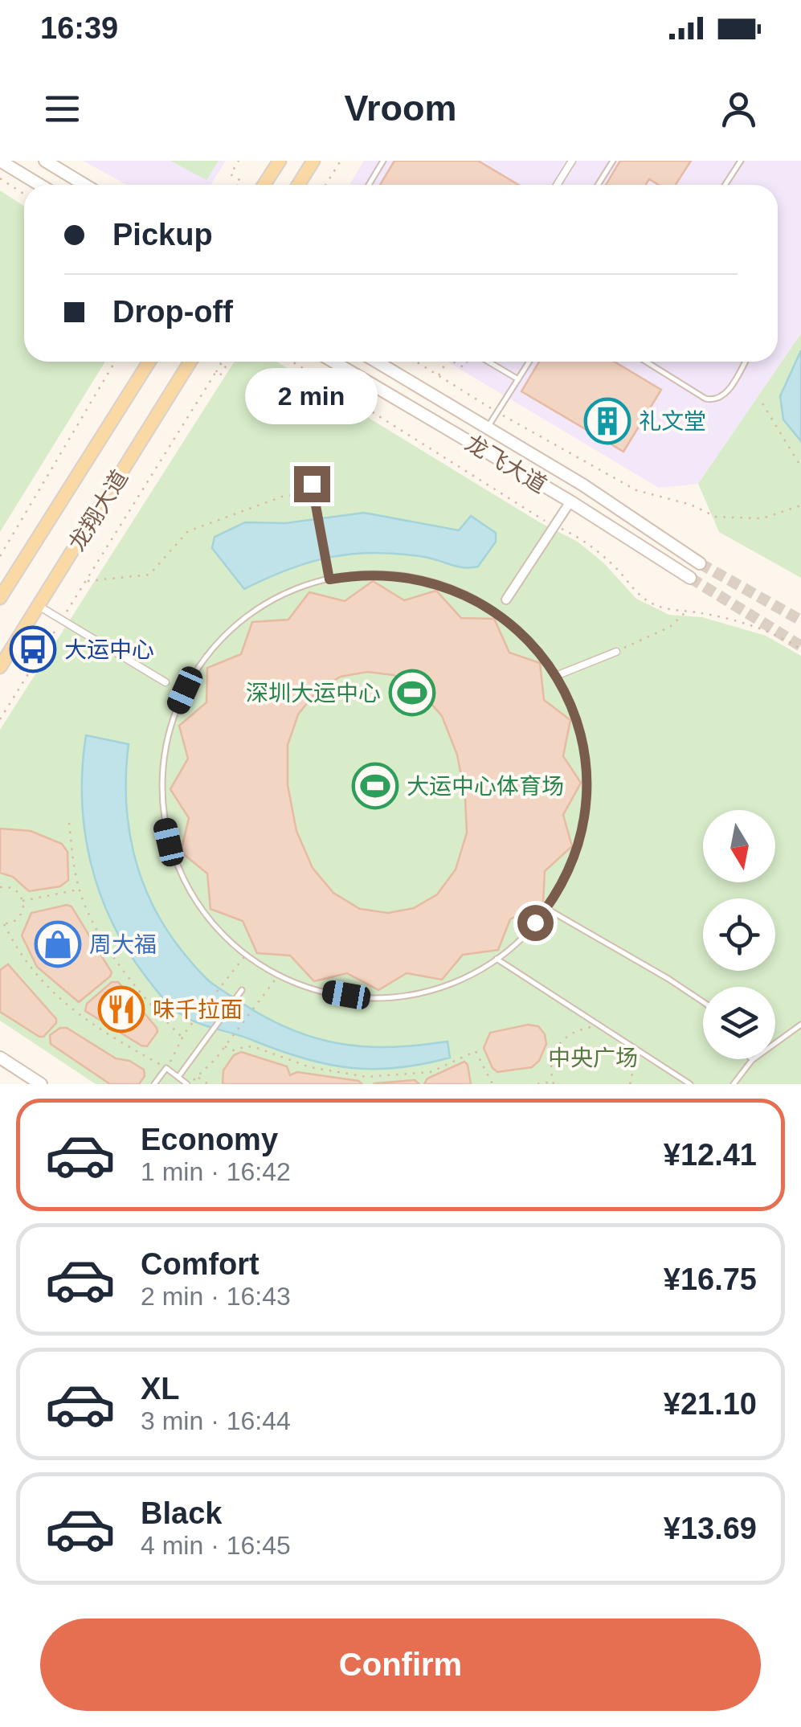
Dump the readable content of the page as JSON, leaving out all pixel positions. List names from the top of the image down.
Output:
{
  "streets": {
    "main road": ["龙飞大道", "龙翔大道"]
  },
  "parks": ["中央广场"],
  "places": {
    "building": ["礼文堂"],
    "bus stop": ["大运中心"],
    "sports": ["深圳大运中心", "大运中心体育场"],
    "shop": ["周大福"],
    "restaurant": ["味千拉面"]
  },
  "north": "bottom",
  "page": {
    "status": "16:39",
    "header": "Vroom",
    "banner": ["Pickup", "Drop-off"],
    "bubble": "2 min",
    "list": [
      {
        "name": "Economy",
        "note": "1 min · 16:42",
        "value": "¥12.41"
      },
      {
        "name": "Comfort",
        "note": "2 min · 16:43",
        "value": "¥16.75"
      },
      {
        "name": "XL",
        "note": "3 min · 16:44",
        "value": "¥21.10"
      },
      {
        "name": "Black",
        "note": "4 min · 16:45",
        "value": "¥13.69"
      }
    ],
    "buttons": "Confirm"
  }
}
